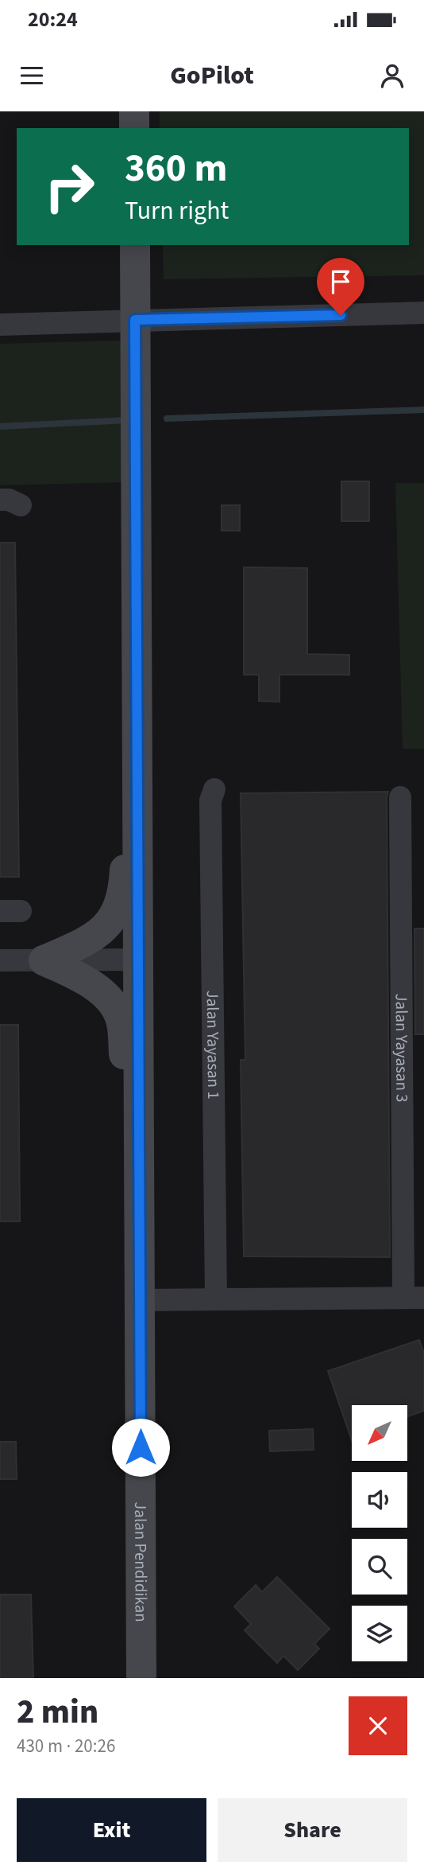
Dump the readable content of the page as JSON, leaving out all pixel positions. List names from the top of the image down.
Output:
{
  "streets": {
    "street": ["Jalan Yayasan 1", "Jalan Yayasan 3", "Jalan Pendidikan"]
  },
  "north": "bottom left",
  "page": {
    "status": "20:24",
    "header": "GoPilot",
    "turn": ["360 m", "Turn right"],
    "heading": ["2 min", "430 m · 20:26"],
    "buttons": ["Exit", "Share"]
  }
}
